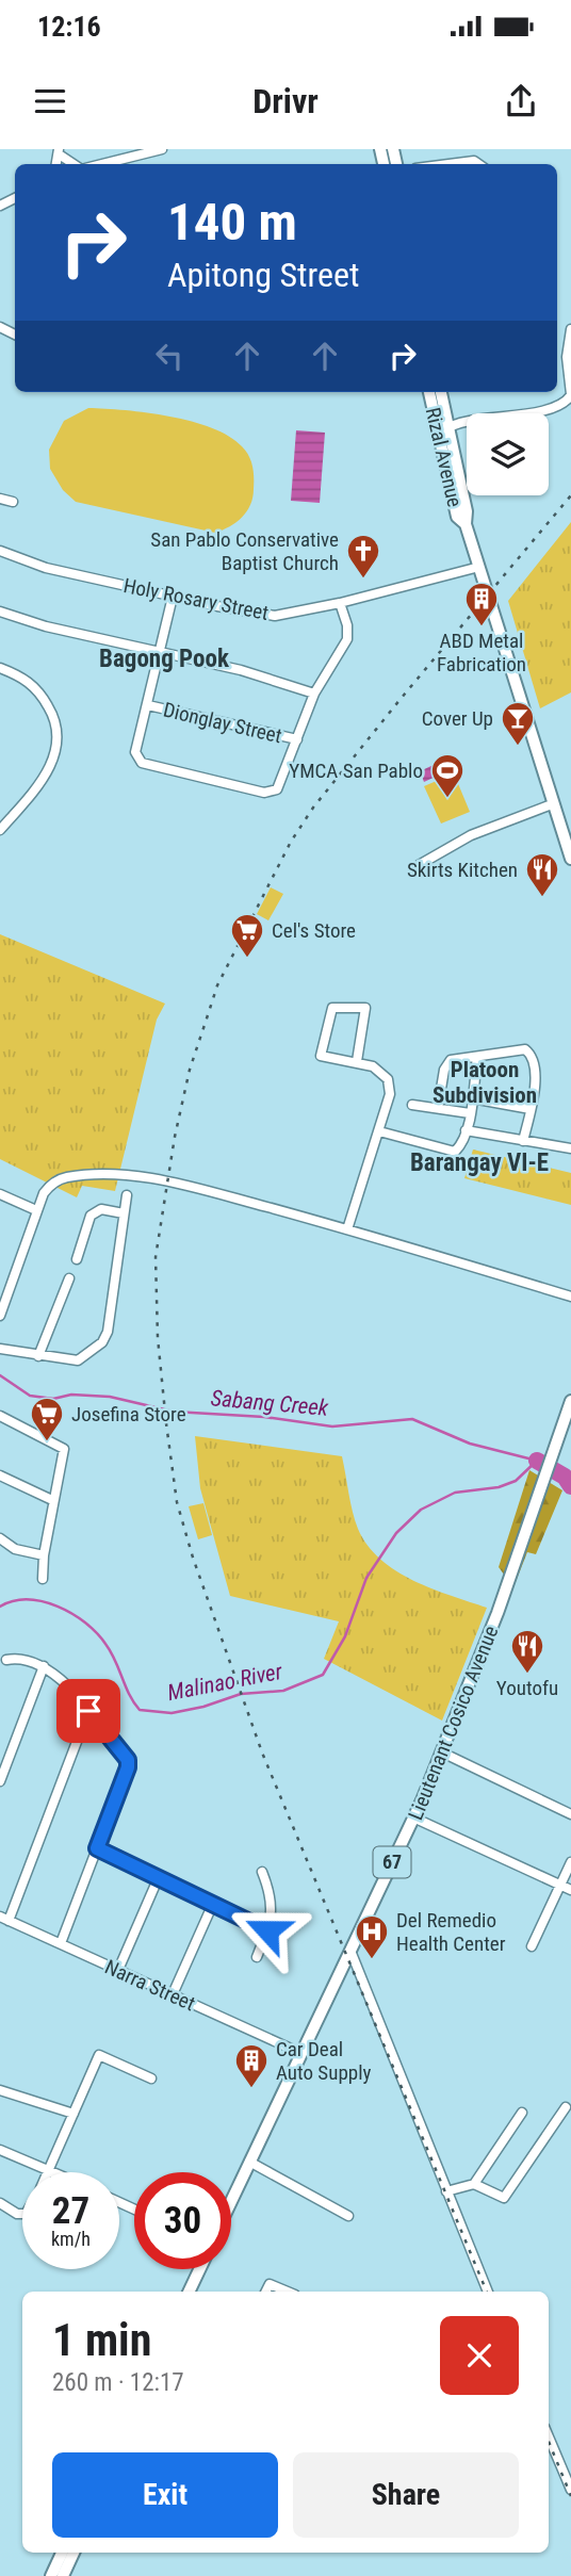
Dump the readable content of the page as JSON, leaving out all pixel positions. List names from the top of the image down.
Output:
{
  "streets": {
    "main road": ["Rizal Avenue", "Lieutenant Cosico Avenue", "67"],
    "street": ["Holy Rosary Street", "Dionglay Street", "Narra Street"]
  },
  "crossings": [
    ["Rizal Avenue", "Holy Rosary Street"],
    ["Lieutenant Cosico Avenue", "Narra Street"]
  ],
  "districts": ["Bagong Pook", "Platoon Subdivision", "Barangay VI-E"],
  "water": ["Sabang Creek", "Malinao River"],
  "places": {
    "church": ["San Pablo Conservative Baptist Church"],
    "building": ["ABD Metal Fabrication", "Car Deal Auto Supply"],
    "bar": ["Cover Up"],
    "sports": ["YMCA San Pablo"],
    "restaurant": ["Skirts Kitchen", "Youtofu"],
    "supermarket": ["Cel's Store", "Josefina Store"],
    "hospital": ["Del Remedio Health Center"]
  },
  "page": {
    "status": "12:16",
    "header": "Drivr",
    "turn": ["140 m", "Apitong Street"],
    "speed": "27 km/h",
    "limit": "30",
    "heading": ["1 min", "260 m · 12:17"],
    "buttons": ["Exit", "Share"]
  }
}
